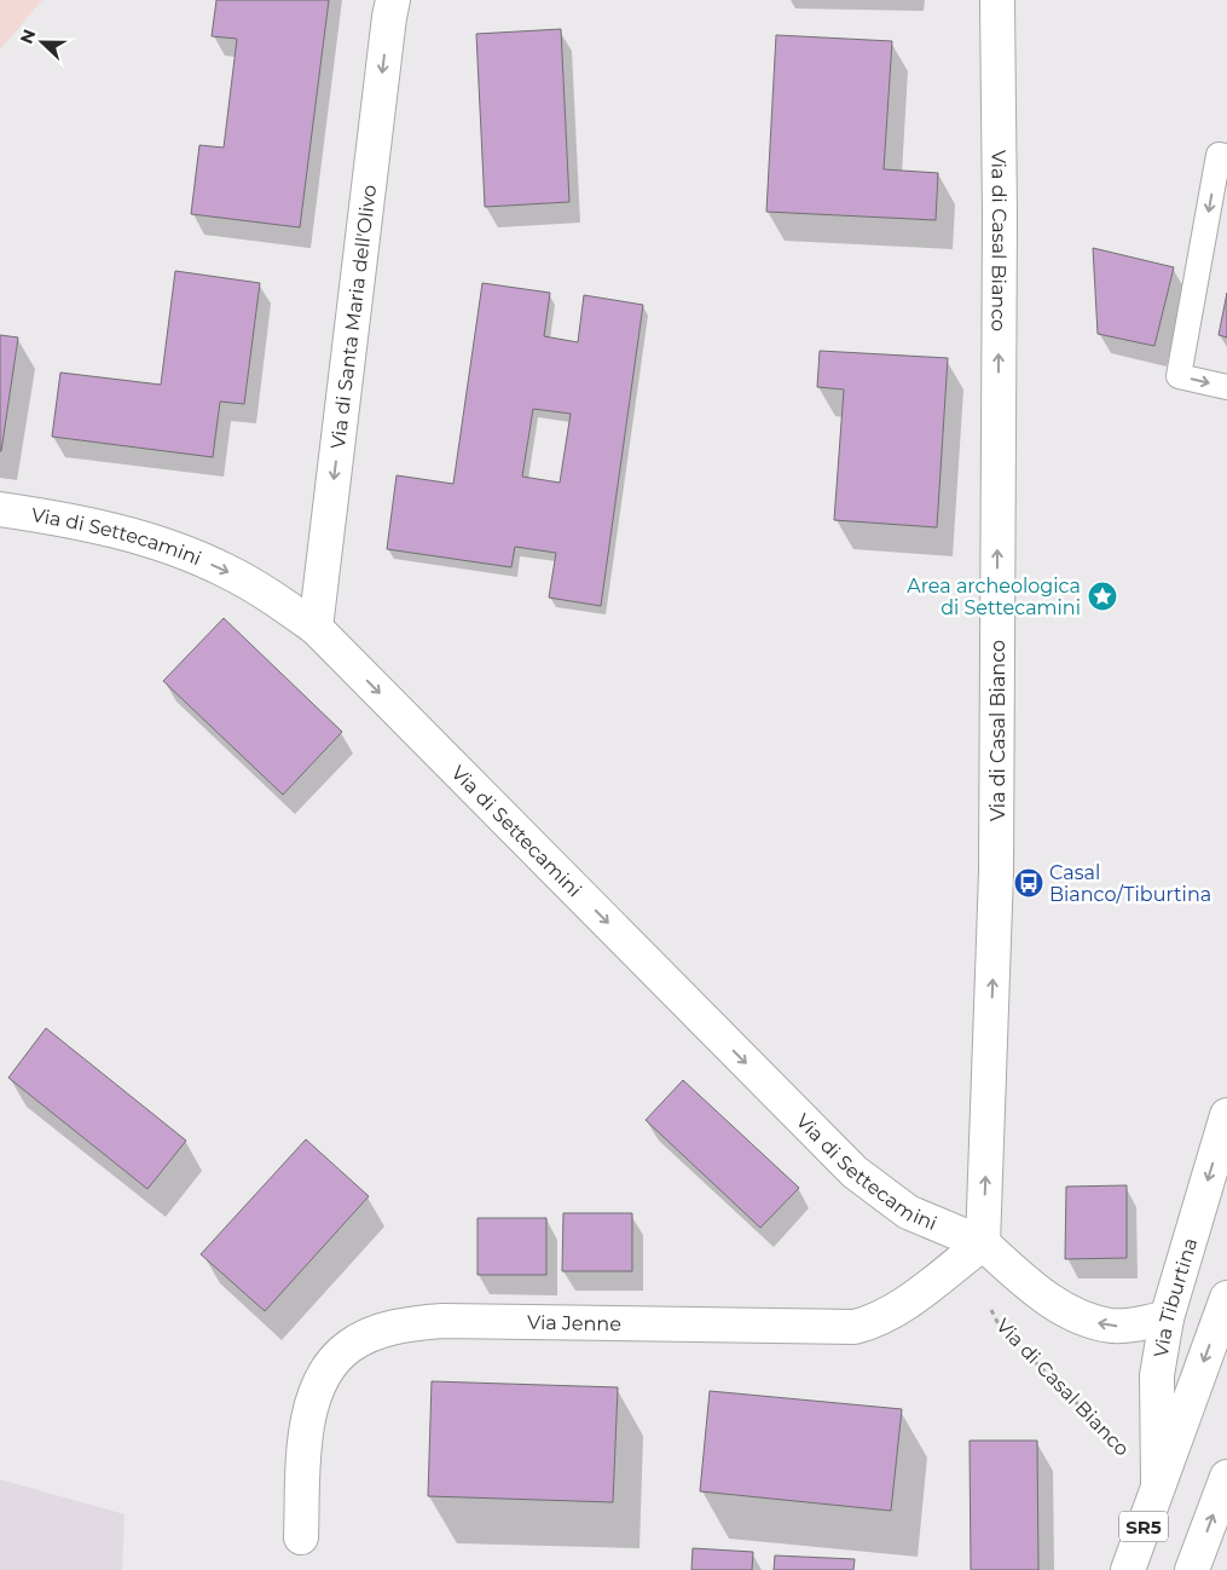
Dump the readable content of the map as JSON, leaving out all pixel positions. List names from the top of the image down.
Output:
{
  "streets": {
    "street": [
      "Via di Casal Bianco",
      "Via di Santa Maria dell'Olivo",
      "Via di Settecamini",
      "Via Tiburtina",
      "Via Jenne",
      "SR5"
    ]
  },
  "crossings": [
    ["Via di Casal Bianco", "Via di Settecamini"],
    ["Via di Casal Bianco", "Via Tiburtina"],
    ["Via di Casal Bianco", "Via Jenne"],
    ["Via di Santa Maria dell'Olivo", "Via di Settecamini"],
    ["Via di Settecamini", "Via Jenne"]
  ],
  "one_way": ["Via di Casal Bianco", "Via di Santa Maria dell'Olivo", "Via di Settecamini"],
  "places": {
    "place": ["Area archeologica di Settecamini"],
    "bus stop": ["Casal Bianco/Tiburtina"]
  },
  "north": "left"
}
